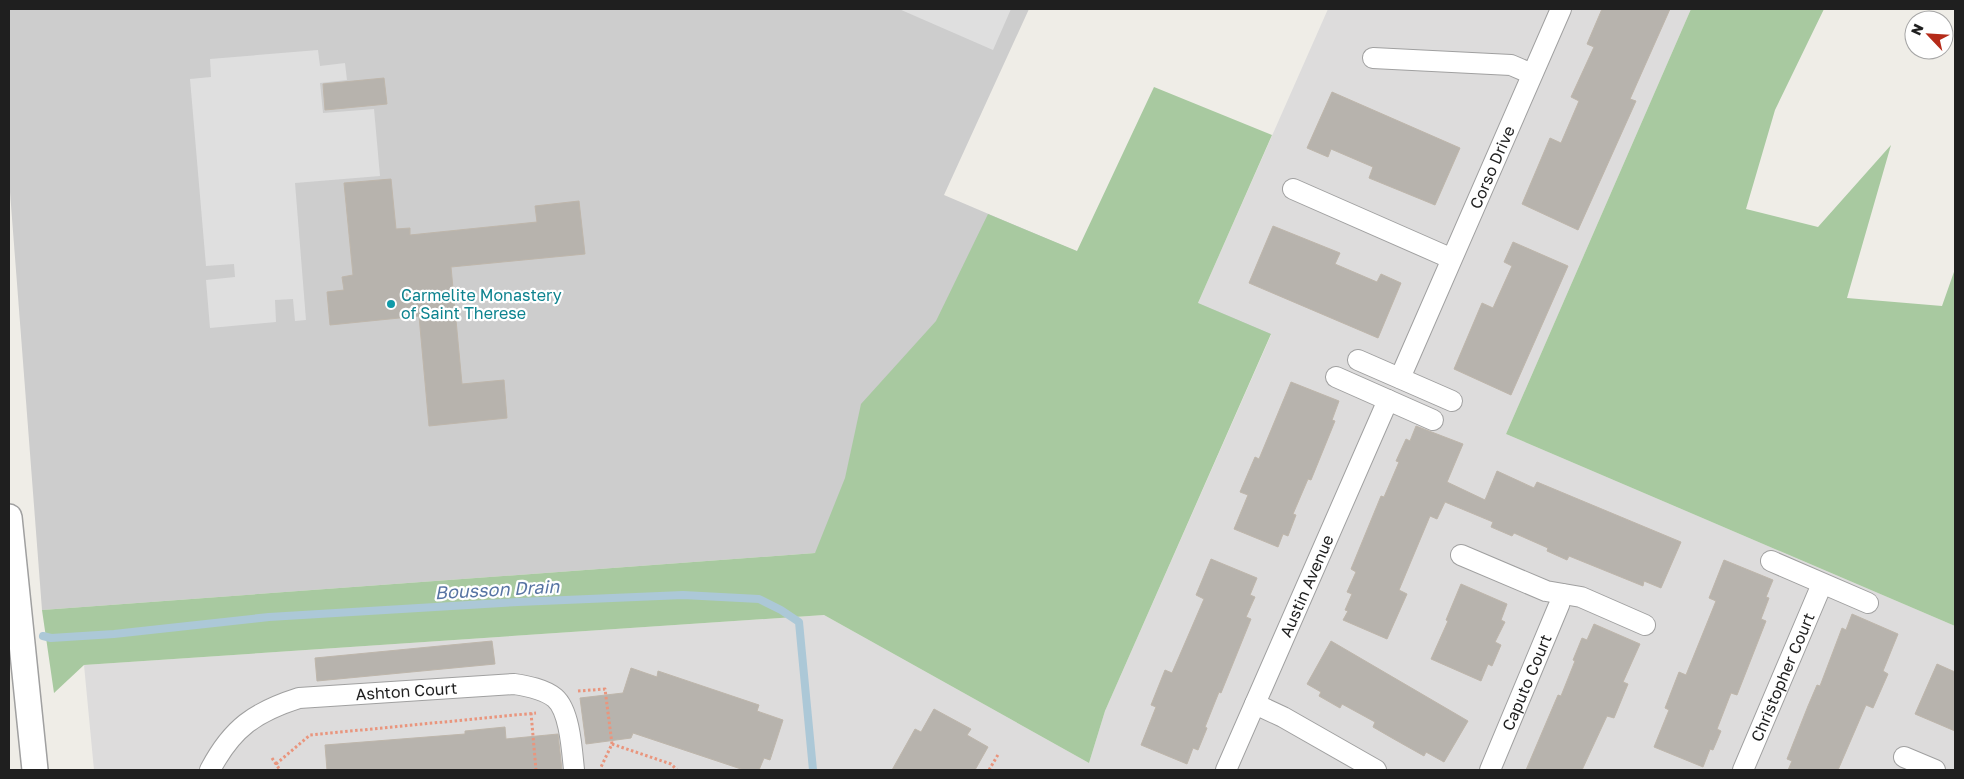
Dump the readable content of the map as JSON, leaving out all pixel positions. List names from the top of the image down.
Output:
{
  "streets": {
    "street": [
      "Corso Drive",
      "Austin Avenue",
      "Christopher Court",
      "Caputo Court",
      "Ashton Court"
    ]
  },
  "water": ["Bousson Drain"],
  "places": ["Carmelite Monastery of Saint Therese"],
  "north": "top left"
}
